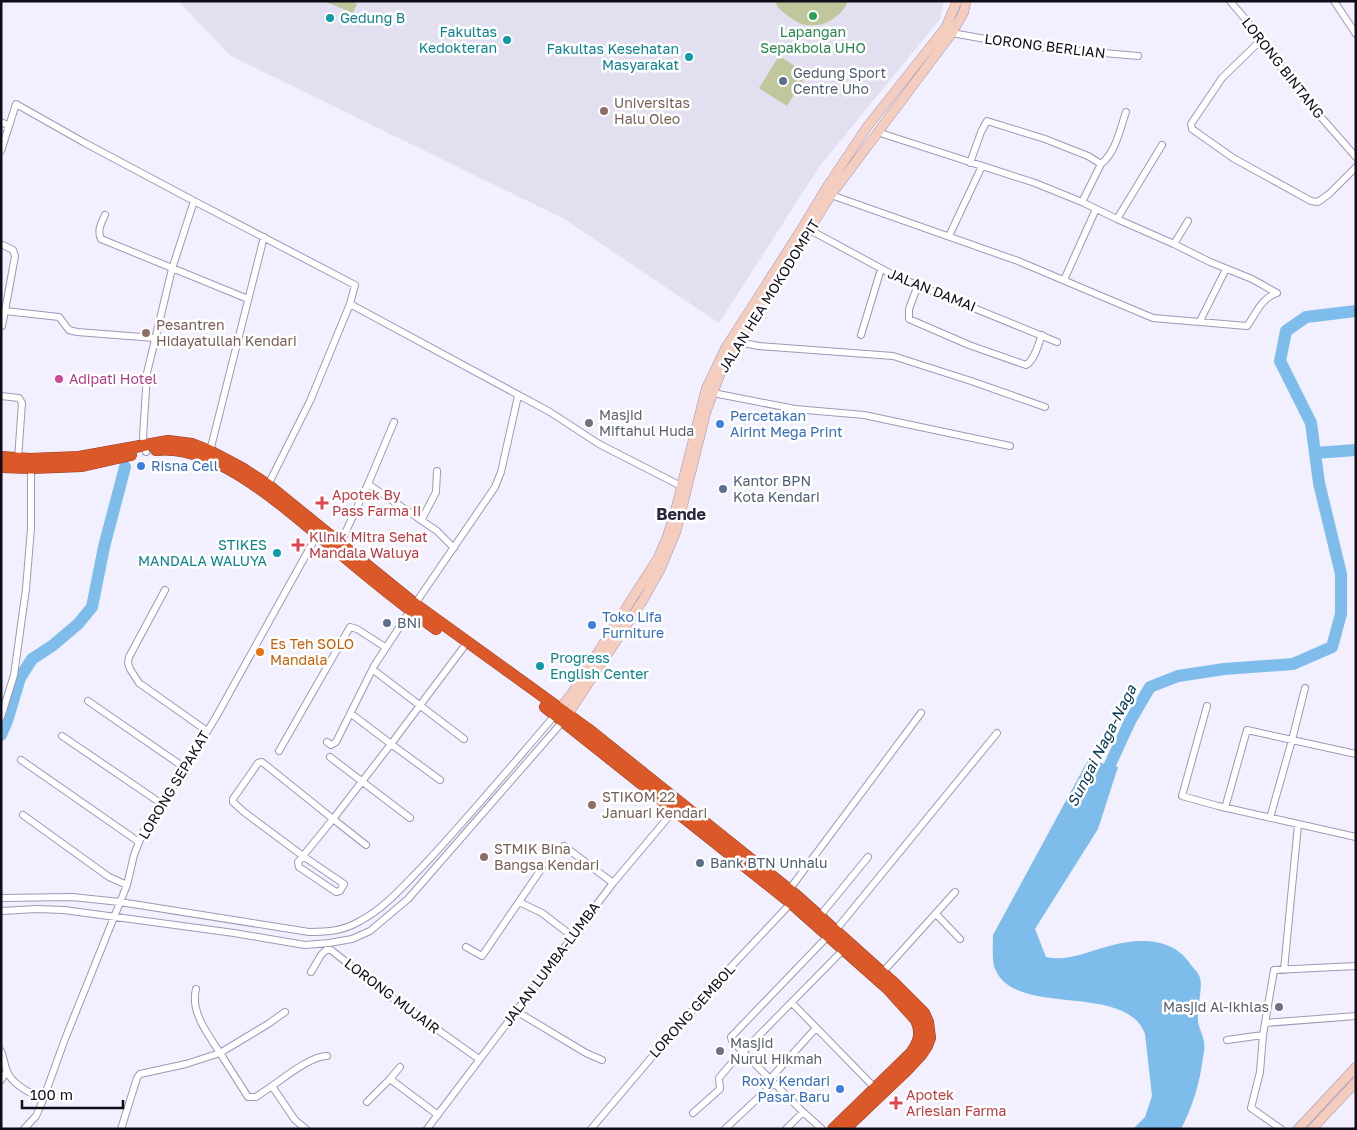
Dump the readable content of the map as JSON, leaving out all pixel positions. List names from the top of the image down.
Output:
{
  "streets": {
    "street": [
      "LORONG BERLIAN",
      "LORONG BINTANG",
      "JALAN DAMAI",
      "JALAN HEA MOKODOMPIT",
      "LORONG SEPAKAT",
      "JALAN LUMBA-LUMBA",
      "LORONG MUJAIR",
      "LORONG GEMBOL"
    ]
  },
  "crossings": [
    ["LORONG BERLIAN", "JALAN HEA MOKODOMPIT"],
    ["JALAN DAMAI", "JALAN HEA MOKODOMPIT"],
    ["JALAN LUMBA-LUMBA", "LORONG MUJAIR"]
  ],
  "districts": ["Bende"],
  "water": ["Sungai Naga-Naga"],
  "places": {
    "other": [
      "Lapangan Sepakbola UHO",
      "Gedung B",
      "Fakultas Kedokteran",
      "Fakultas Kesehatan Masyarakat",
      "Gedung Sport Centre Uho",
      "Universitas Halu Oleo",
      "Pesantren Hidayatullah Kendari",
      "Adipati Hotel",
      "Masjid Miftahul Huda",
      "Percetakan Airint Mega Print",
      "Risna Cell",
      "Kantor BPN Kota Kendari",
      "STIKES MANDALA WALUYA",
      "BNI",
      "Toko Lifa Furniture",
      "Es Teh SOLO Mandala",
      "Progress English Center",
      "STIKOM 22 Januari Kendari",
      "STMIK Bina Bangsa Kendari",
      "Bank BTN Unhalu",
      "Masjid Al-Ikhlas",
      "Masjid Nurul Hikmah",
      "Roxy Kendari Pasar Baru"
    ],
    "health": ["Apotek By Pass Farma II", "Klinik Mitra Sehat Mandala Waluya", "Apotek Arieslan Farma"]
  },
  "scale_bar": "100 m"
}
